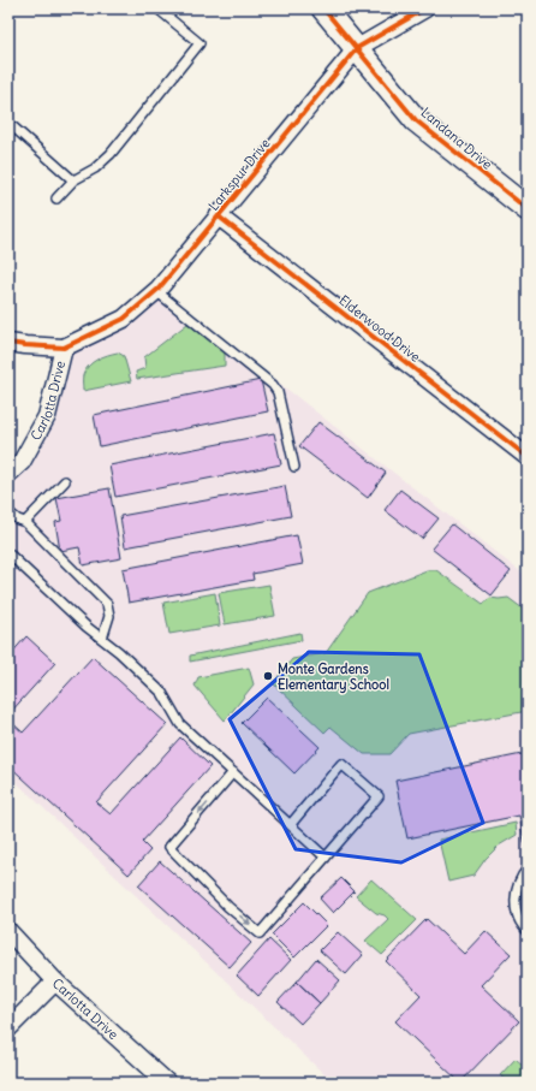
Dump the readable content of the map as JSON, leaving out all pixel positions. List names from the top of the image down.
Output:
{
  "streets": {
    "street": [
      "Landana Drive",
      "Larkspur Drive",
      "Elderwood Drive",
      "Carlotta Drive"
    ]
  },
  "crossings": [
    ["Landana Drive", "Larkspur Drive"],
    ["Larkspur Drive", "Elderwood Drive"],
    ["Larkspur Drive", "Carlotta Drive"]
  ],
  "places": ["Monte Gardens Elementary School"]
}
